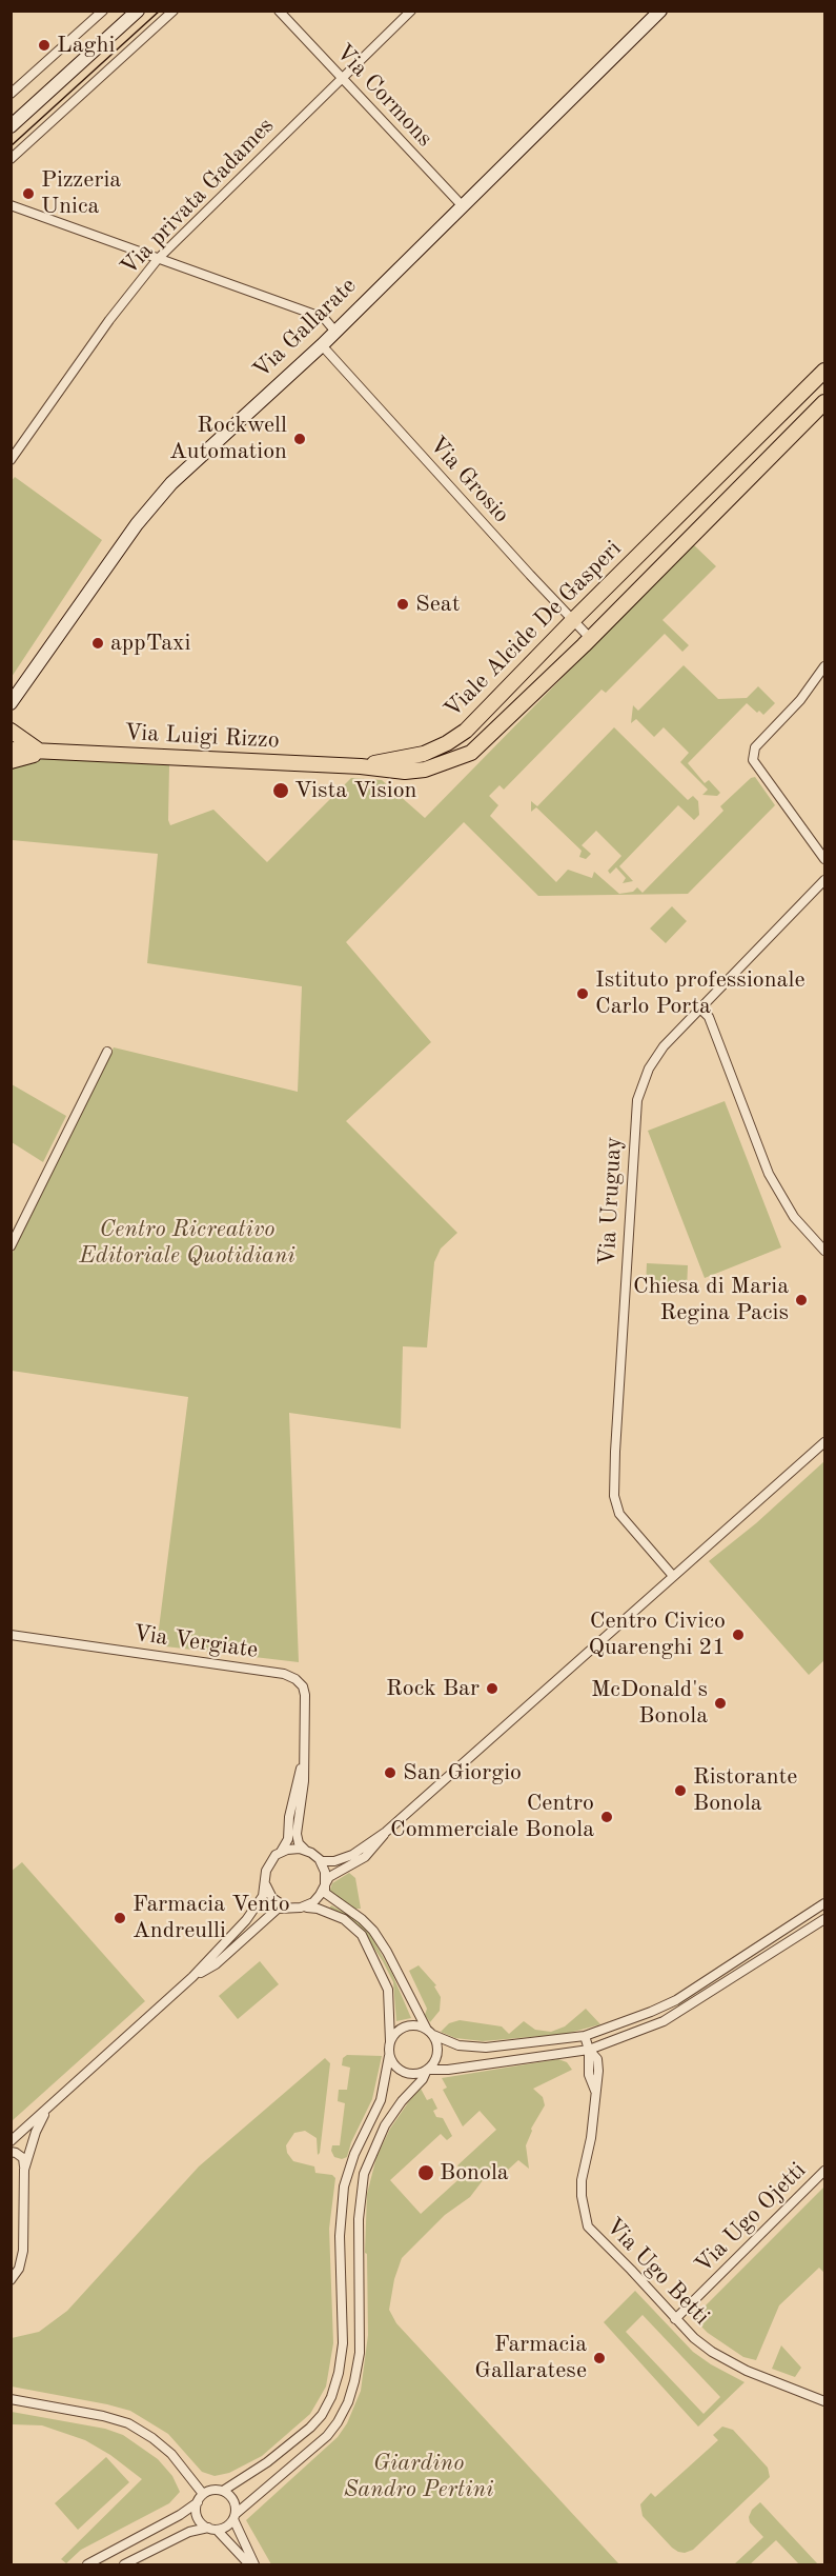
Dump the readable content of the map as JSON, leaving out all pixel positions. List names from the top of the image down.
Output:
{
  "streets": {
    "main road": ["Viale Alcide De Gasperi", "Via Luigi Rizzo"],
    "street": [
      "Via Cormons",
      "Via privata Gadames",
      "Via Gallarate",
      "Via Grosio",
      "Via Uruguay",
      "Via Vergiate",
      "Via Ugo Ojetti",
      "Via Ugo Betti"
    ]
  },
  "crossings": [
    ["Via Cormons", "Via privata Gadames"],
    ["Via Cormons", "Via Gallarate"],
    ["Via Gallarate", "Via Grosio"],
    ["Via Grosio", "Viale Alcide De Gasperi"],
    ["Viale Alcide De Gasperi", "Via Luigi Rizzo"],
    ["Via Ugo Ojetti", "Via Ugo Betti"]
  ],
  "parks": ["Centro Ricreativo Editoriale Quotidiani", "Giardino Sandro Pertini"],
  "places": [
    "Laghi",
    "Pizzeria Unica",
    "Rockwell Automation",
    "Seat",
    "appTaxi",
    "Vista Vision",
    "Istituto professionale Carlo Porta",
    "Chiesa di Maria Regina Pacis",
    "Centro Civico Quarenghi 21",
    "Rock Bar",
    "McDonald's Bonola",
    "San Giorgio",
    "Ristorante Bonola",
    "Centro Commerciale Bonola",
    "Farmacia Vento Andreulli",
    "Bonola",
    "Farmacia Gallaratese"
  ]
}
